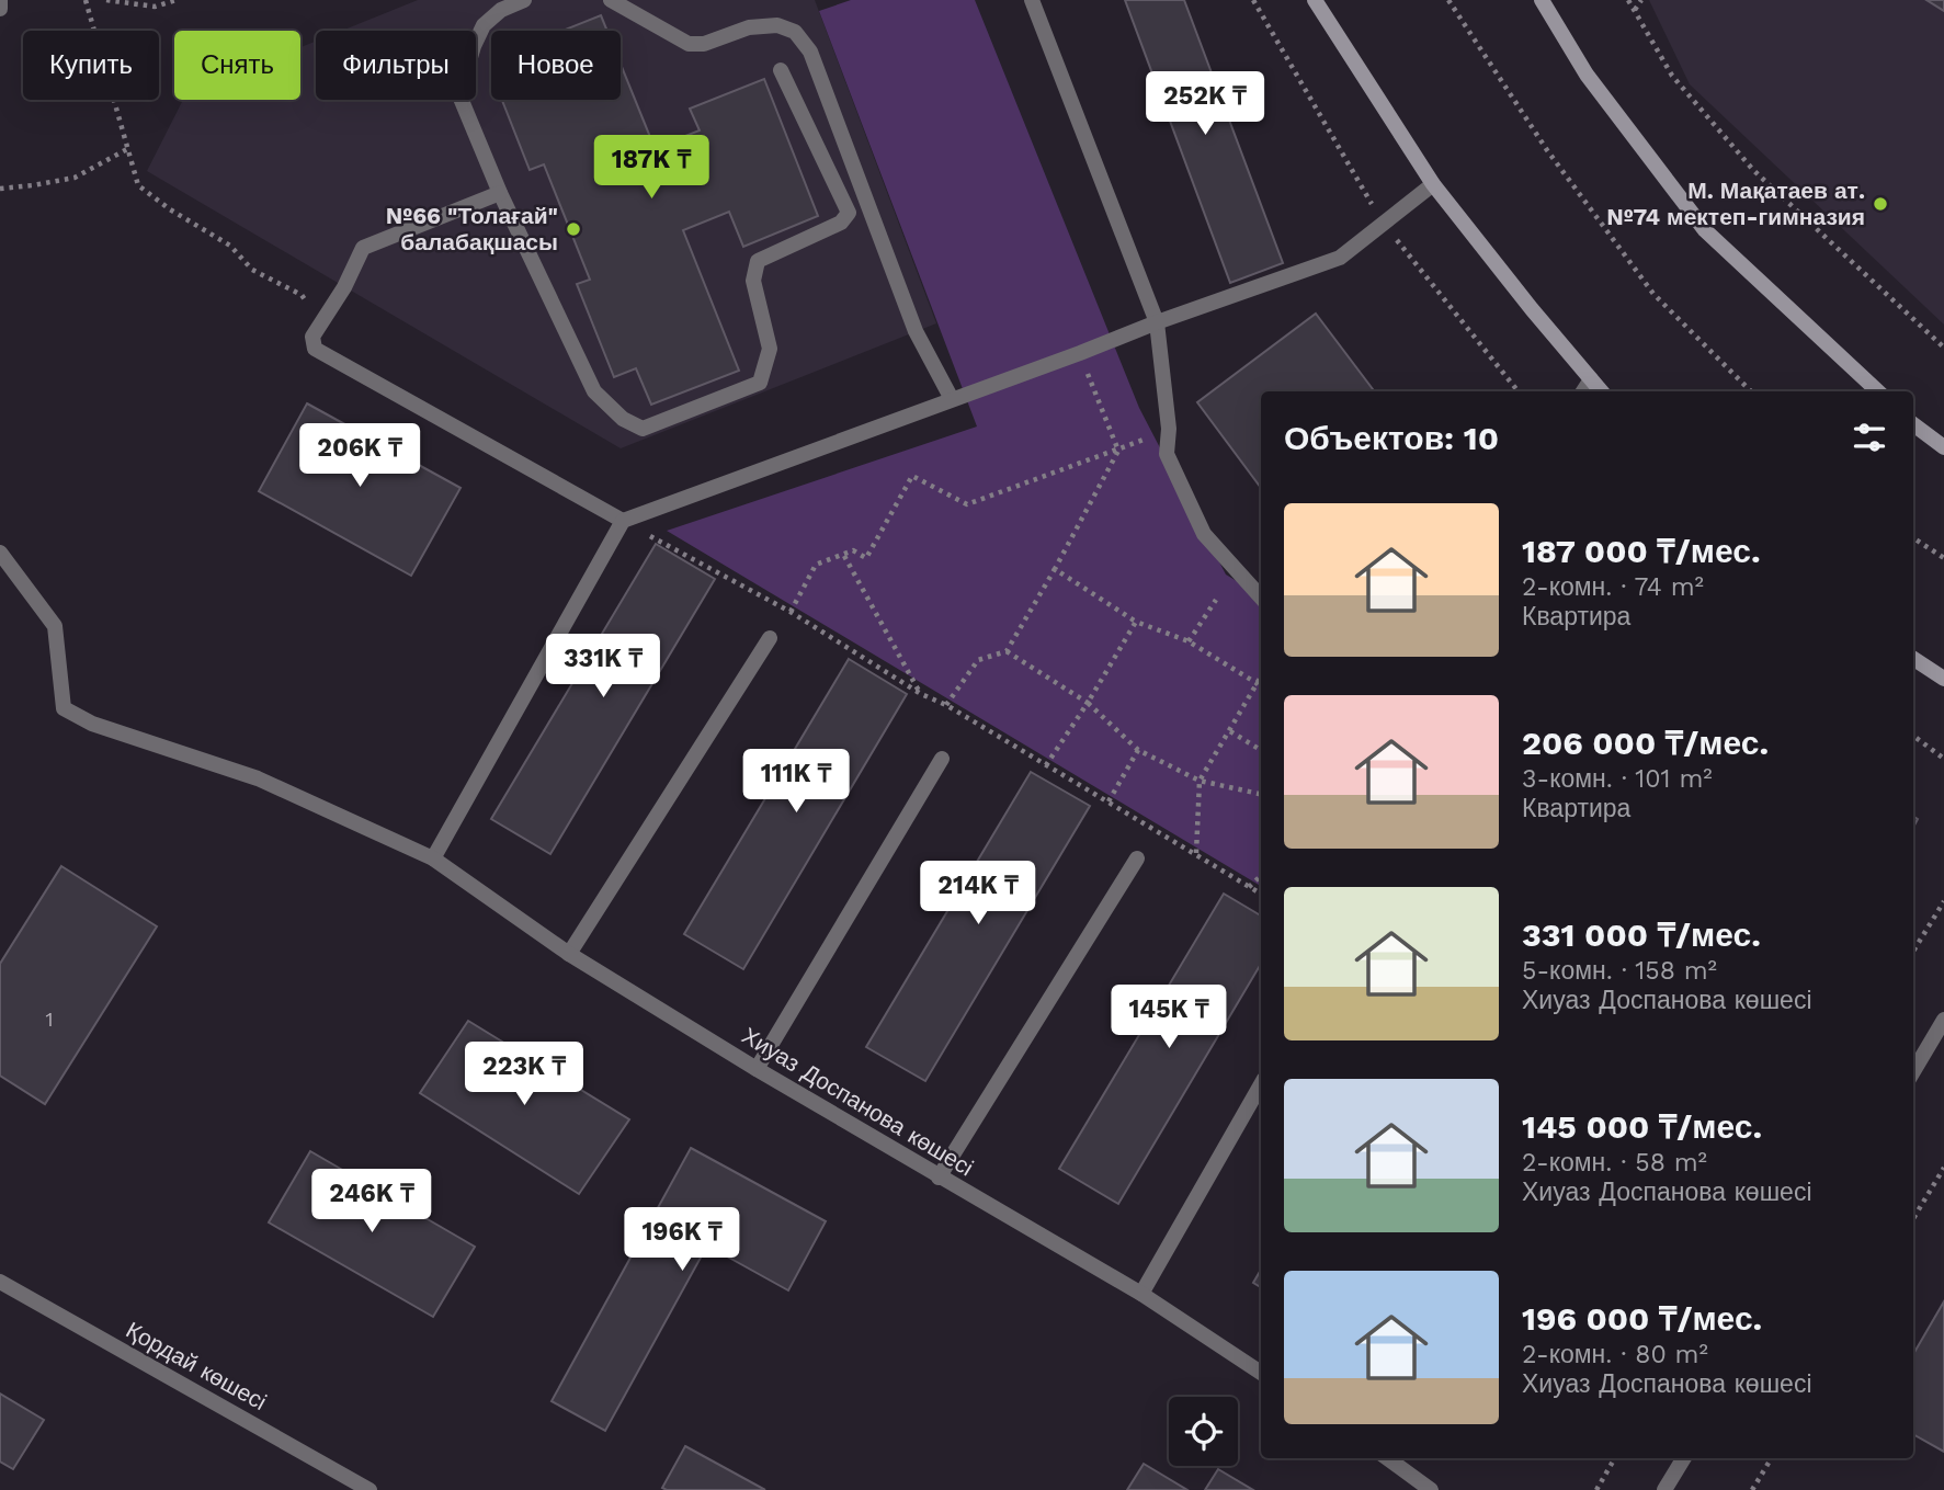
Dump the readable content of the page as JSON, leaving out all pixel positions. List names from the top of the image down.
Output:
{
  "streets": {
    "street": ["Хиуаз Доспанова көшесі", "Қордай көшесі"]
  },
  "places": ["М. Мақатаев ат. №74 мектеп-гимназия", "№66 \"Толағай\" балабақшасы"],
  "house_numbers": ["1"],
  "page": {
    "chip": [
      "Купить",
      "Снять",
      "Фильтры",
      "Новое"
    ],
    "price": [
      "252K ₸",
      "187K ₸",
      "206K ₸",
      "331K ₸",
      "111K ₸",
      "214K ₸",
      "145K ₸",
      "223K ₸",
      "246K ₸",
      "196K ₸"
    ],
    "heading": "Объектов: 10",
    "list": [
      {
        "name": "187 000 ₸/мес.",
        "note": "2-комн. · 74 m² · Квартира"
      },
      {
        "name": "206 000 ₸/мес.",
        "note": "3-комн. · 101 m² · Квартира"
      },
      {
        "name": "331 000 ₸/мес.",
        "note": "5-комн. · 158 m² · Хиуаз Доспанова көшесі"
      },
      {
        "name": "145 000 ₸/мес.",
        "note": "2-комн. · 58 m² · Хиуаз Доспанова көшесі"
      },
      {
        "name": "196 000 ₸/мес.",
        "note": "2-комн. · 80 m² · Хиуаз Доспанова көшесі"
      }
    ]
  }
}
